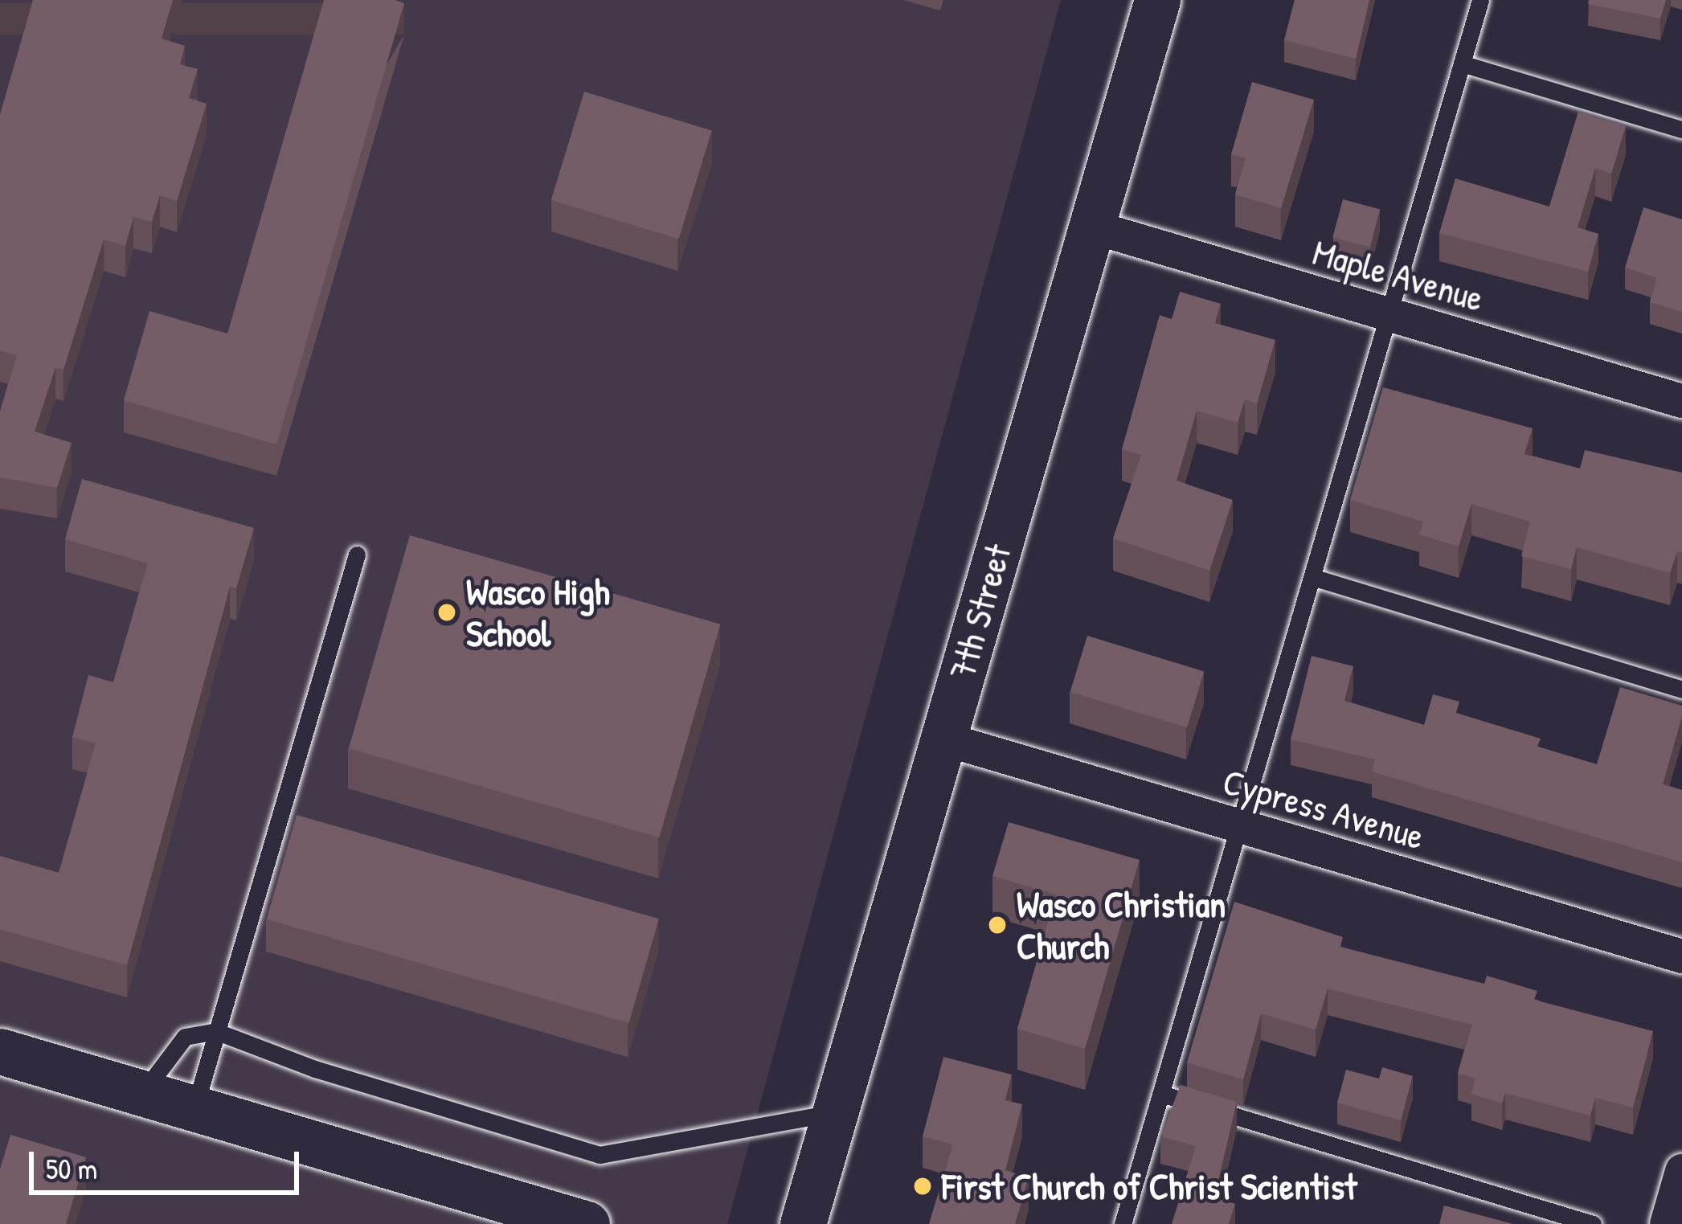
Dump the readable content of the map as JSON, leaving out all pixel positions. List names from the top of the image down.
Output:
{
  "streets": {
    "street": ["Maple Avenue", "7th Street", "Cypress Avenue"]
  },
  "crossings": [
    ["Maple Avenue", "7th Street"],
    ["7th Street", "Cypress Avenue"]
  ],
  "places": ["Wasco High School", "Wasco Christian Church", "First Church of Christ Scientist"],
  "scale_bar": "50 m"
}
